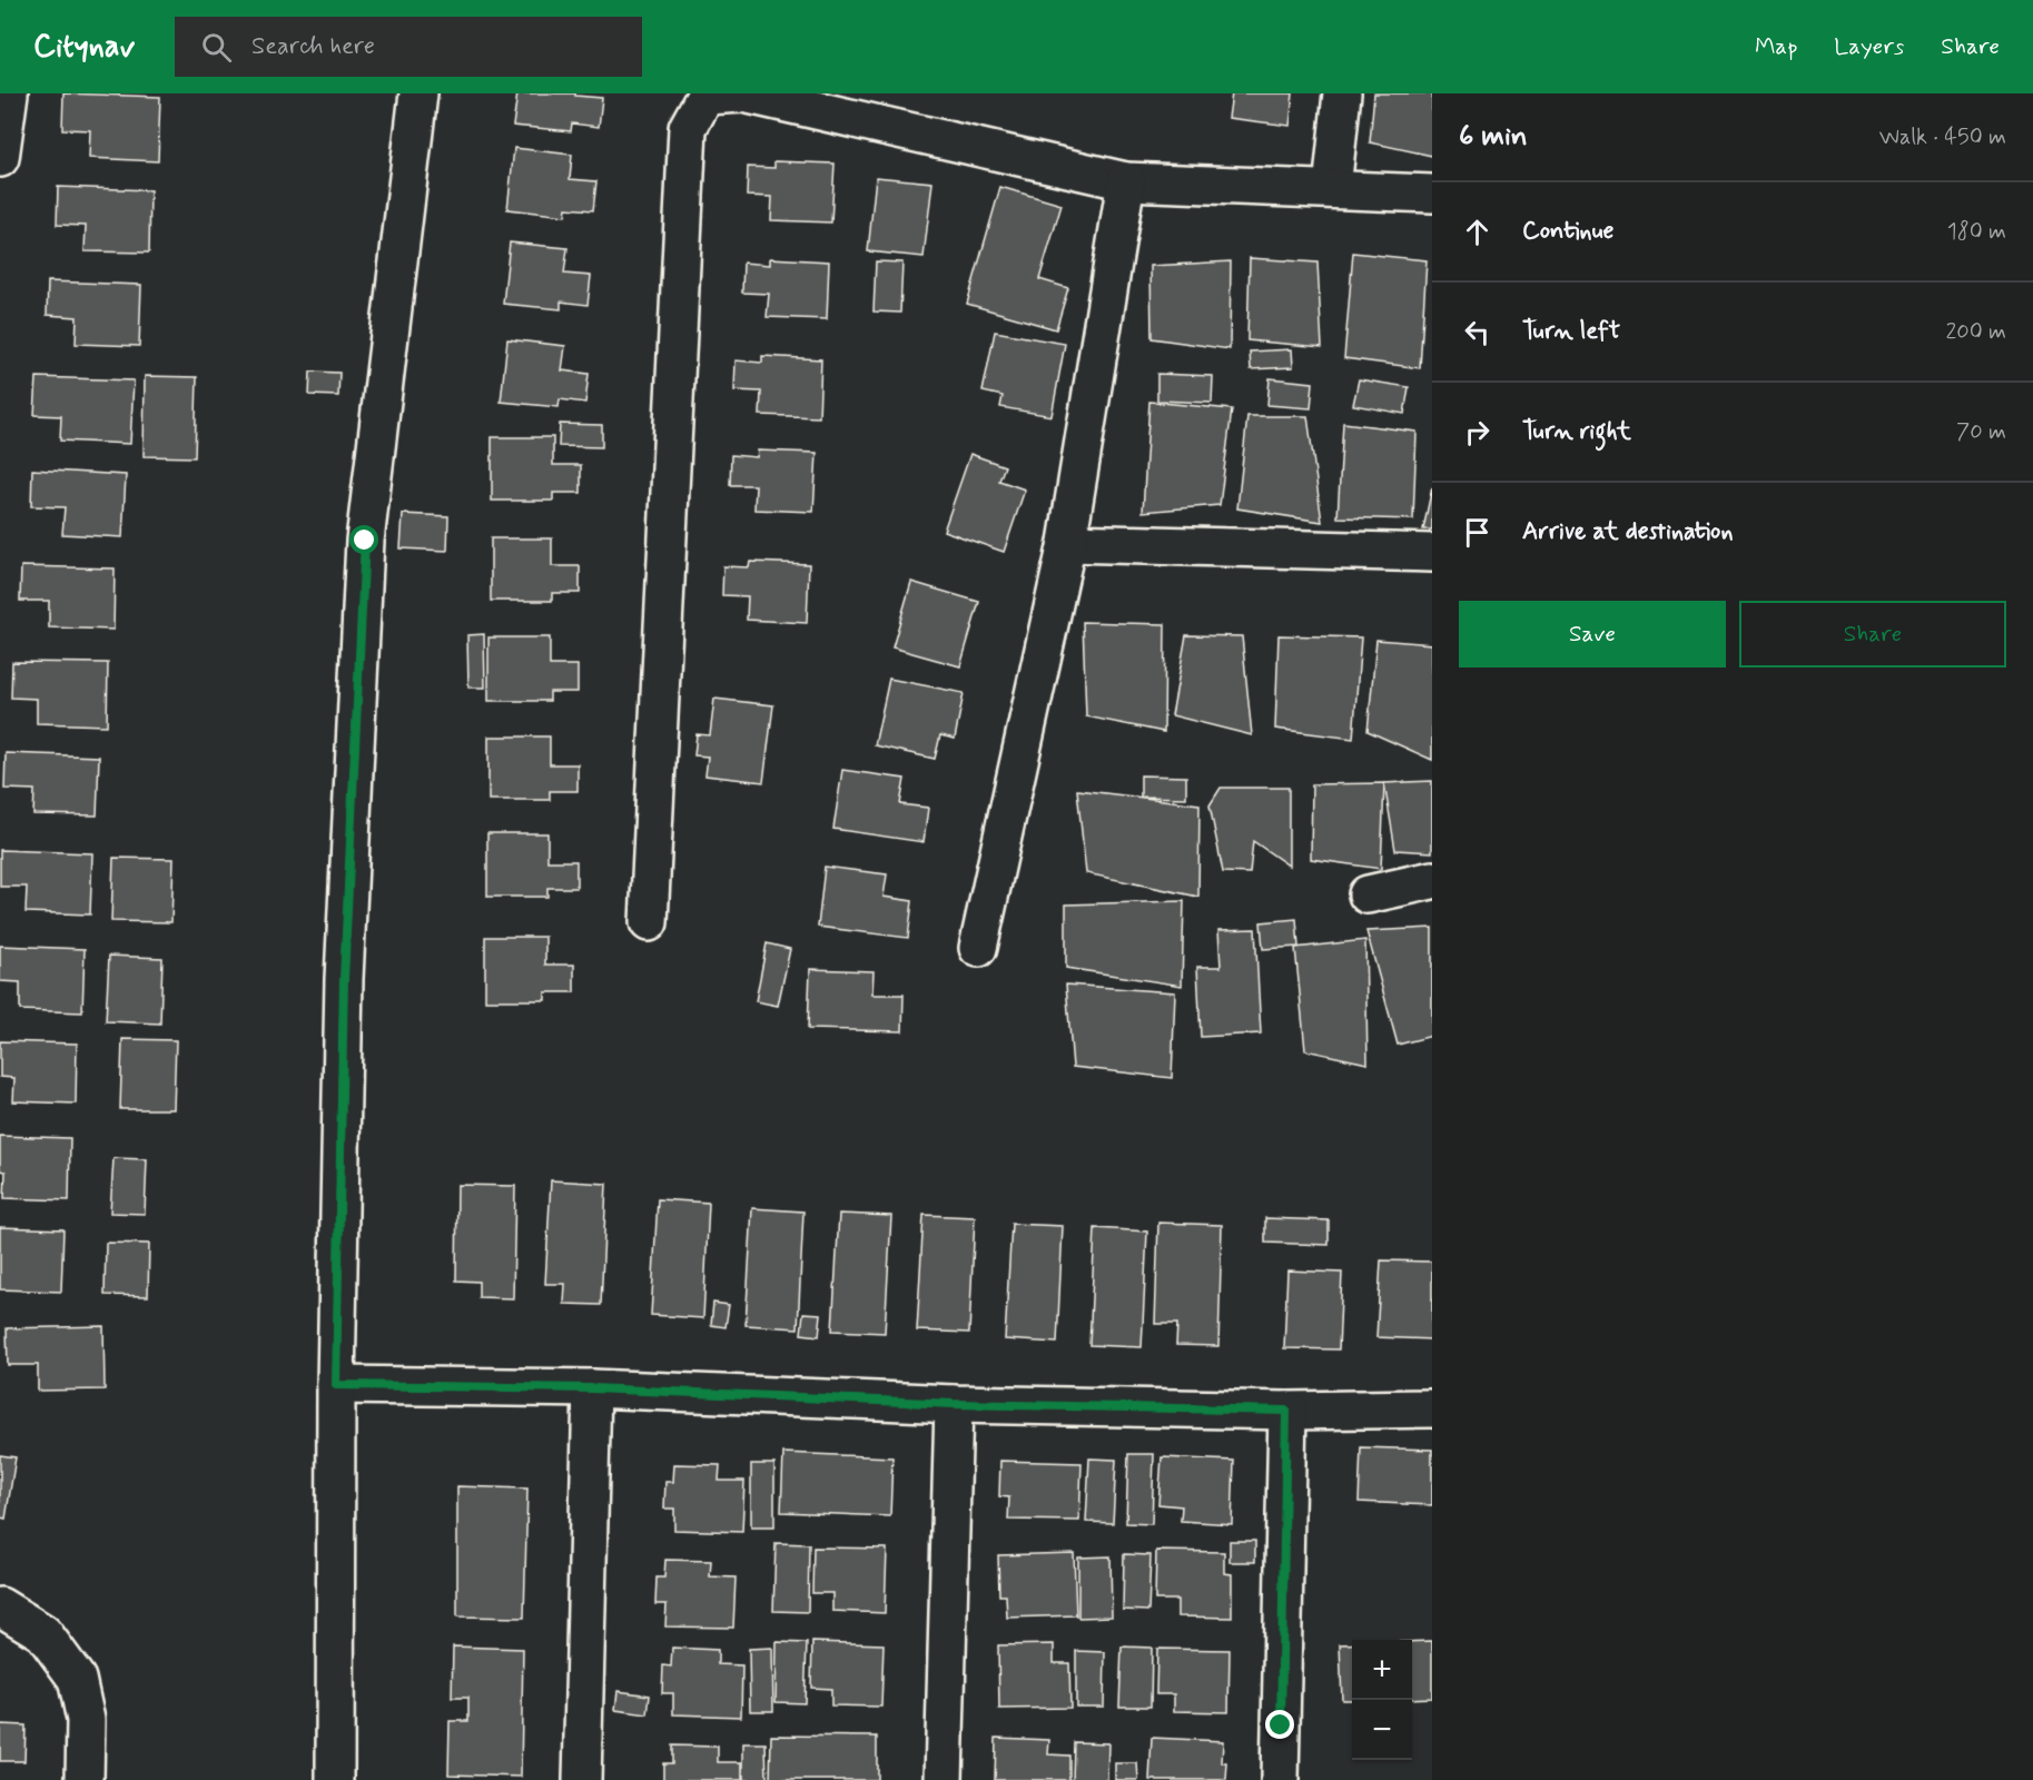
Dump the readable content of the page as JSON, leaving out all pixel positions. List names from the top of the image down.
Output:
{
  "page": {
    "header": "Citynav",
    "search": "Search here",
    "nav": ["Map", "Layers", "Share"],
    "heading": ["6 min", "Walk · 450 m"],
    "list": [
      ["Continue", "180 m"],
      ["Turn left", "200 m"],
      ["Turn right", "70 m"],
      "Arrive at destination"
    ],
    "buttons": ["Save", "Share"],
    "map_buttons": ["+", "−"]
  }
}
